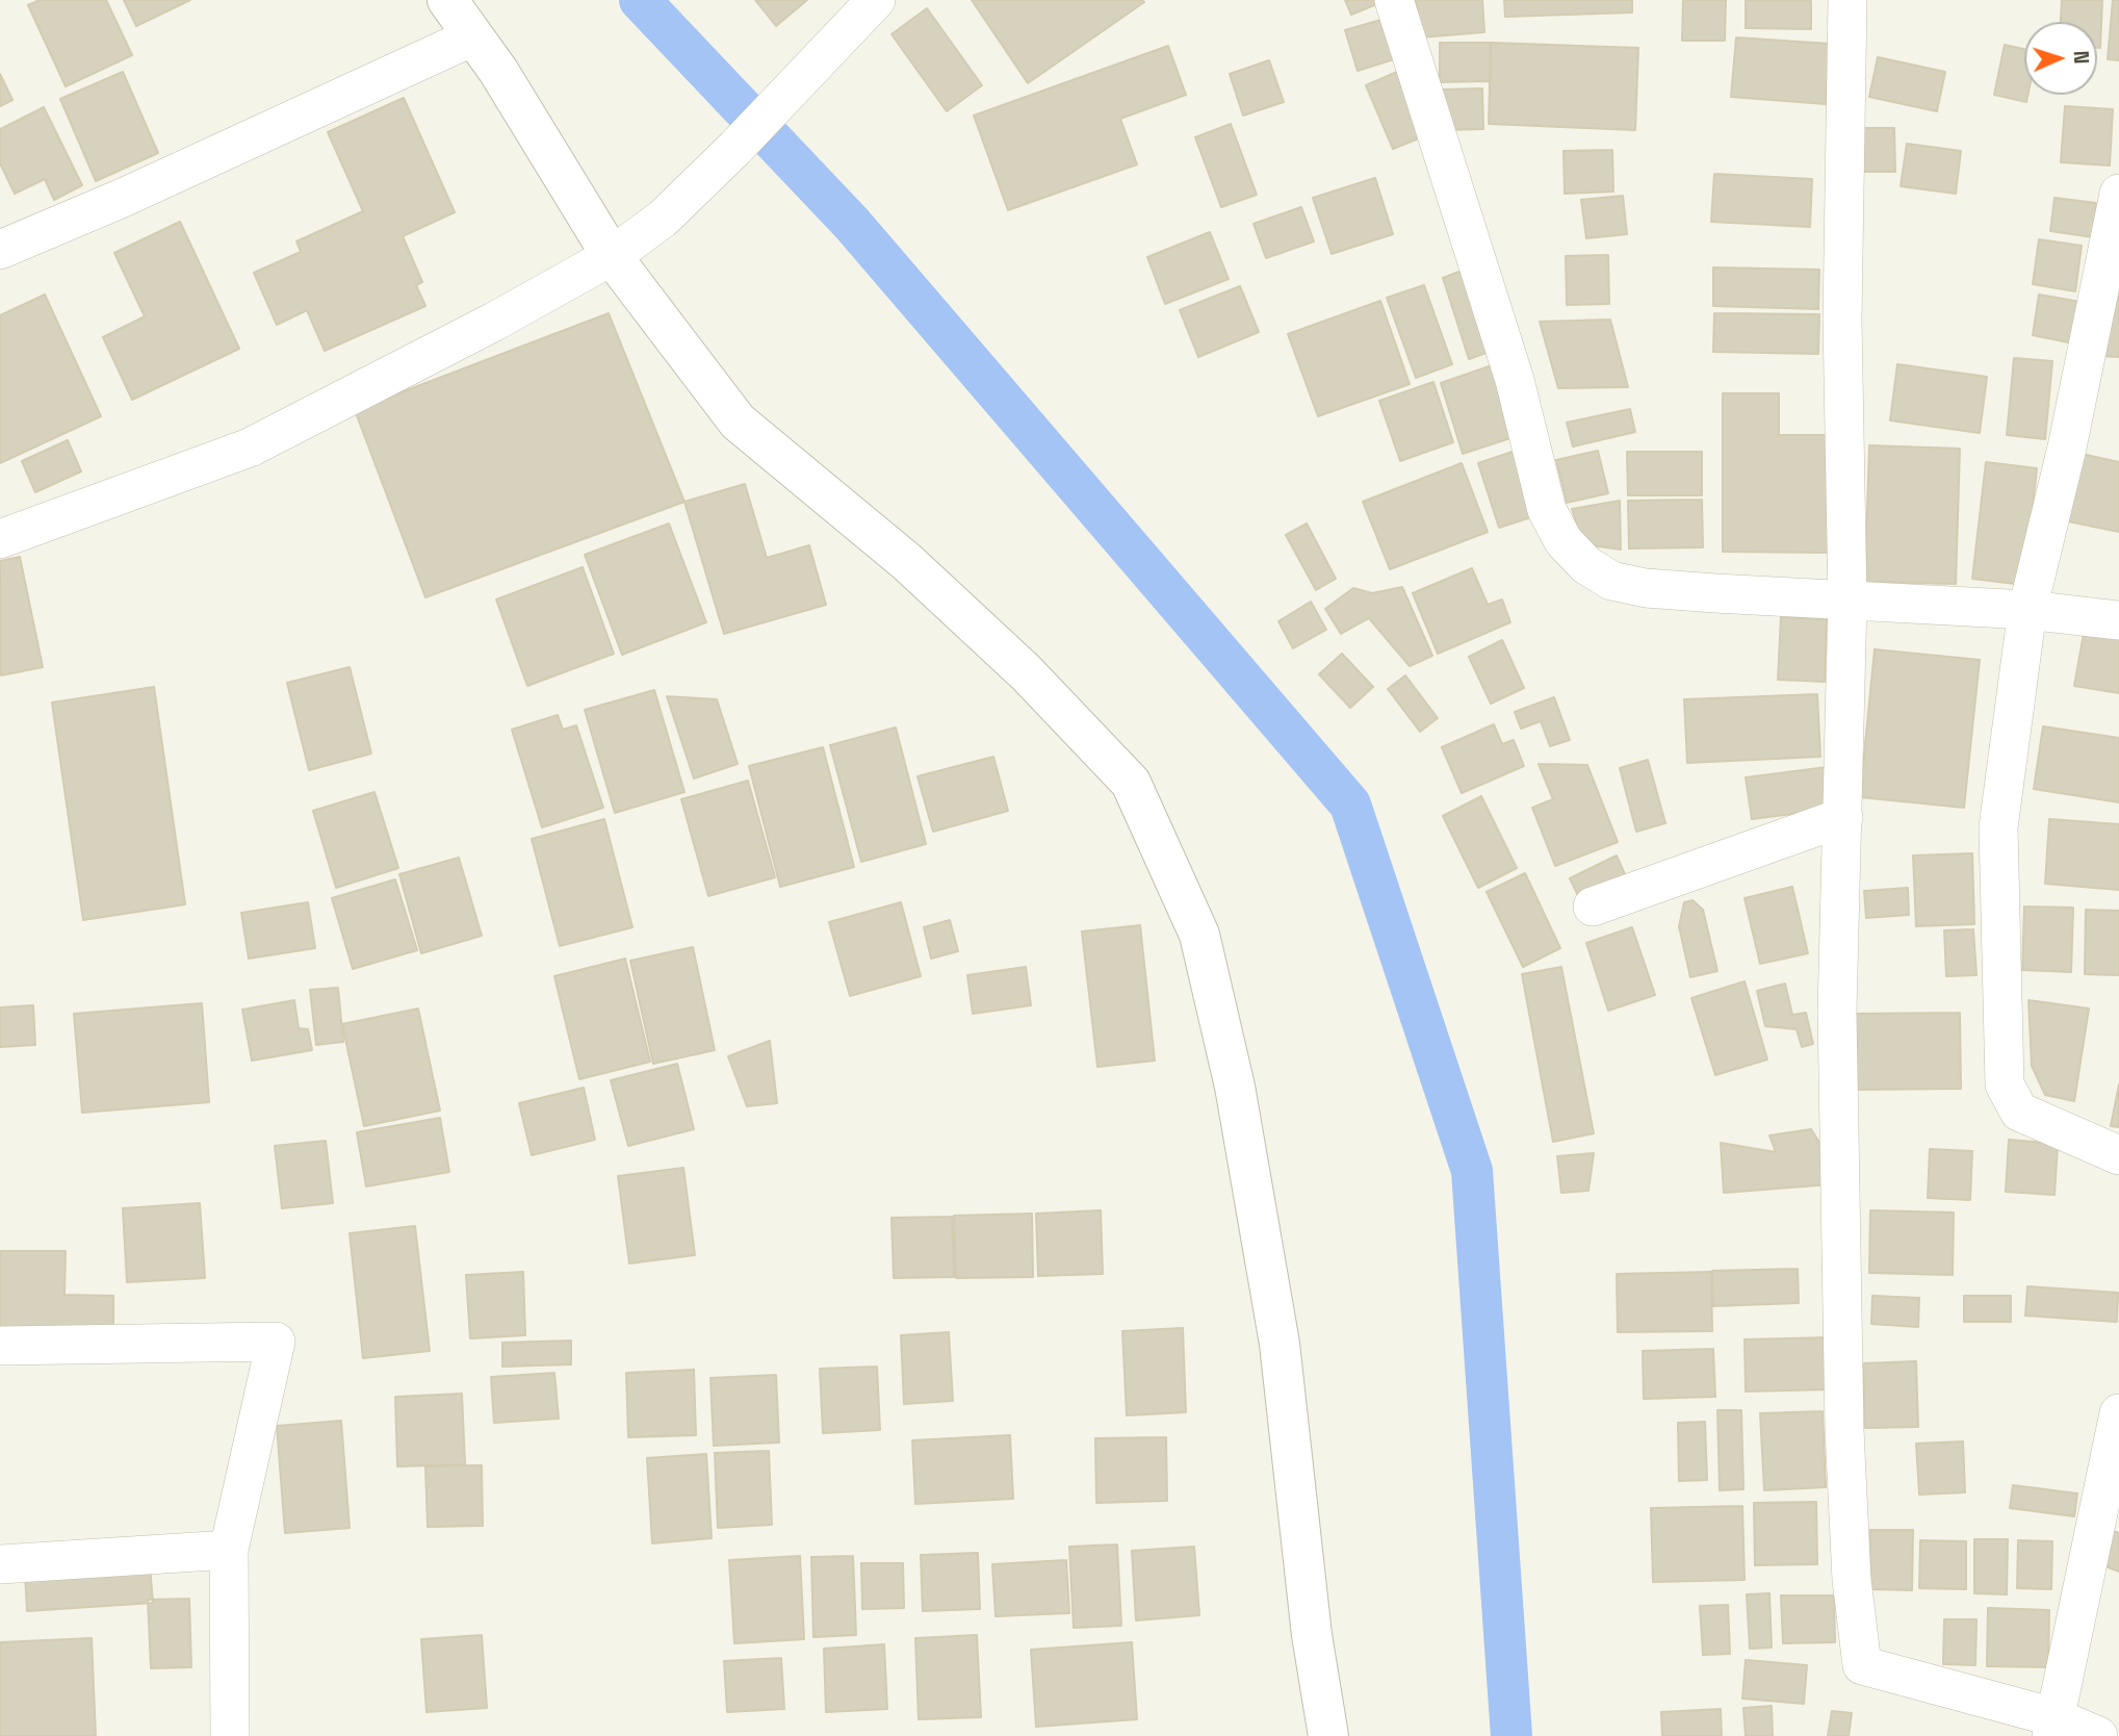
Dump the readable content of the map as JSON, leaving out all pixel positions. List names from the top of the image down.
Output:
{
  "north": "right"
}
